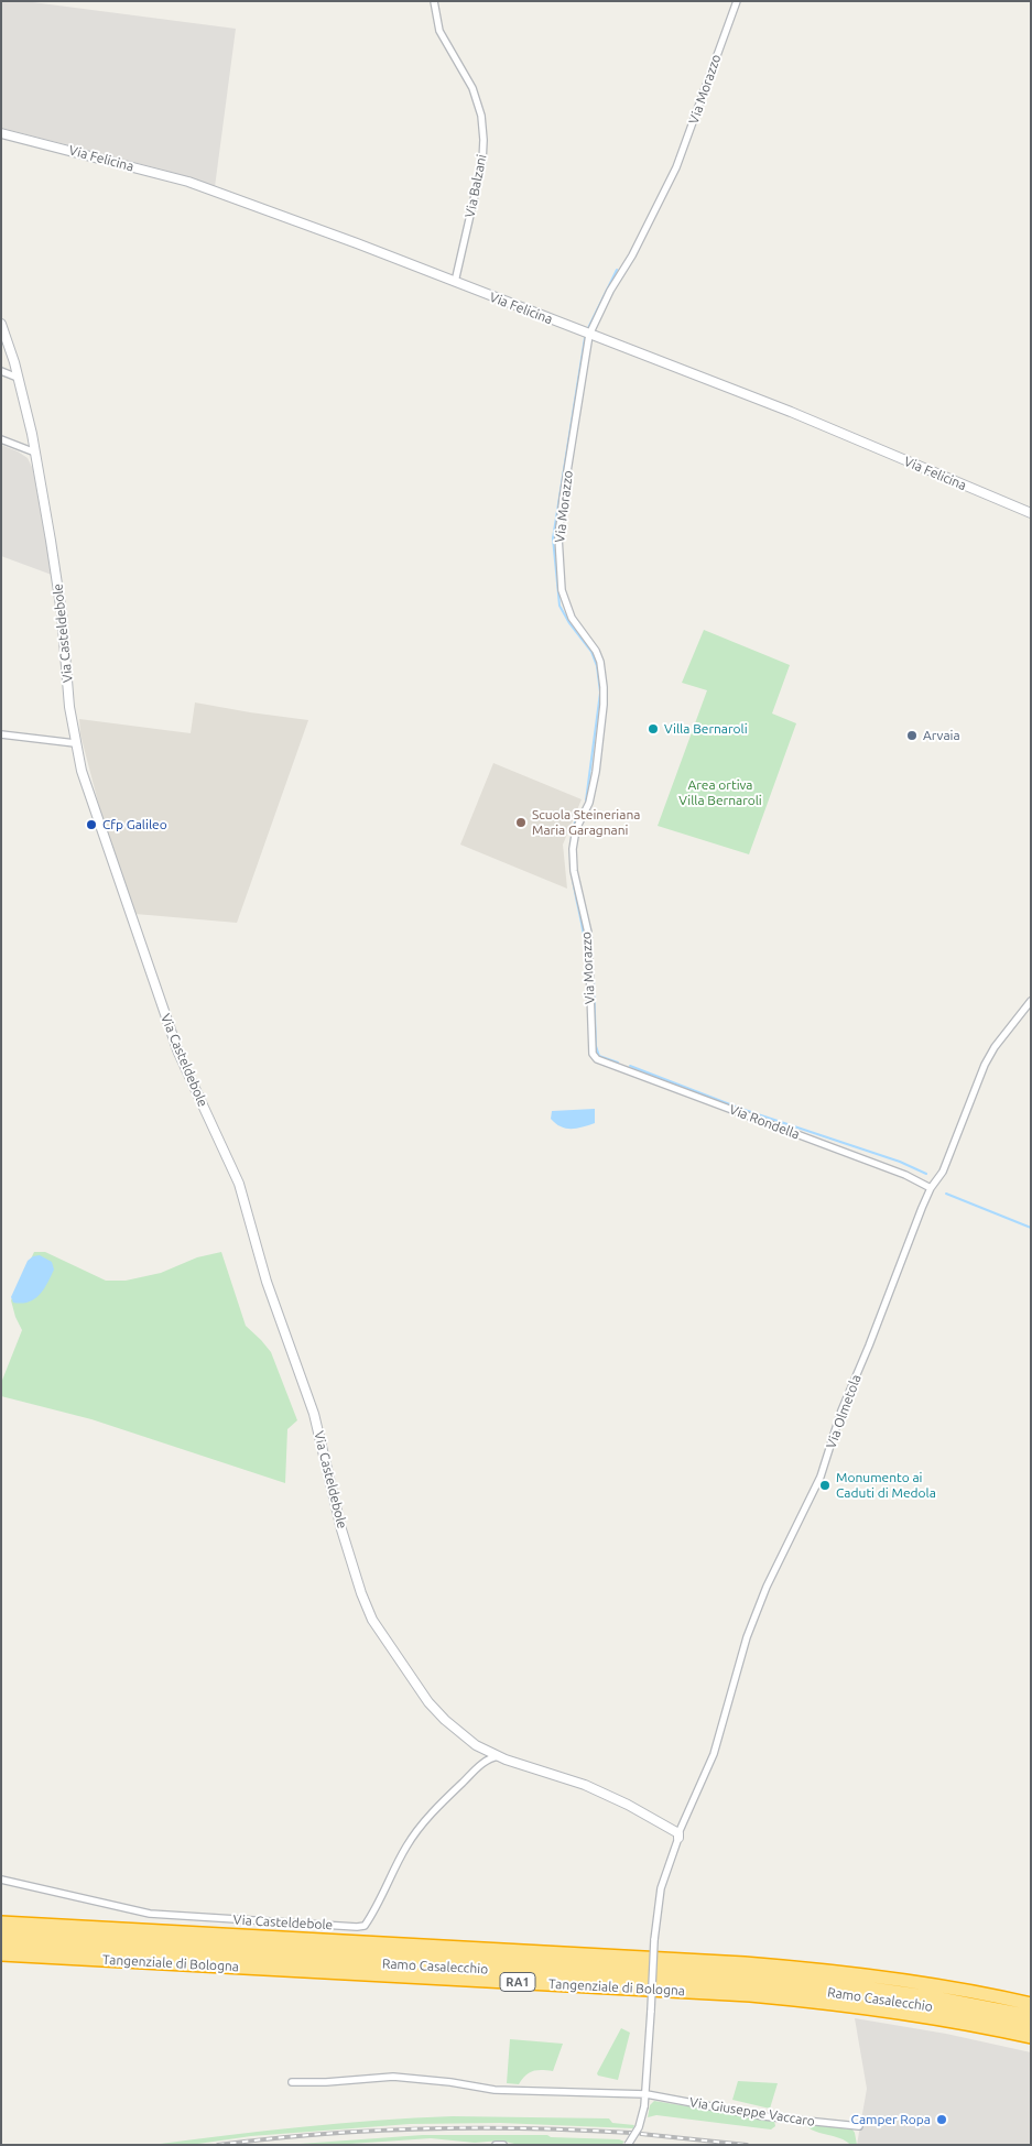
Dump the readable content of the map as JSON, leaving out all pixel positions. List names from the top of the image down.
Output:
{
  "streets": {
    "highway": ["Tangenziale di Bologna", "Ramo Casalecchio", "RA1"],
    "street": [
      "Via Morazzo",
      "Via Felicina",
      "Via Balzani",
      "Via Casteldebole",
      "Via Rondella",
      "Via Olmetola",
      "Via Giuseppe Vaccaro"
    ]
  },
  "crossings": [
    ["Via Morazzo", "Via Felicina"],
    ["Via Morazzo", "Via Rondella"],
    ["Via Felicina", "Via Balzani"],
    ["Via Casteldebole", "Via Olmetola"],
    ["Via Rondella", "Via Olmetola"]
  ],
  "parks": ["Area ortiva Villa Bernaroli"],
  "places": [
    "Villa Bernaroli",
    "Arvaia",
    "Scuola Steineriana Maria Garagnani",
    "Cfp Galileo",
    "Monumento ai Caduti di Medola",
    "Camper Ropa"
  ]
}
